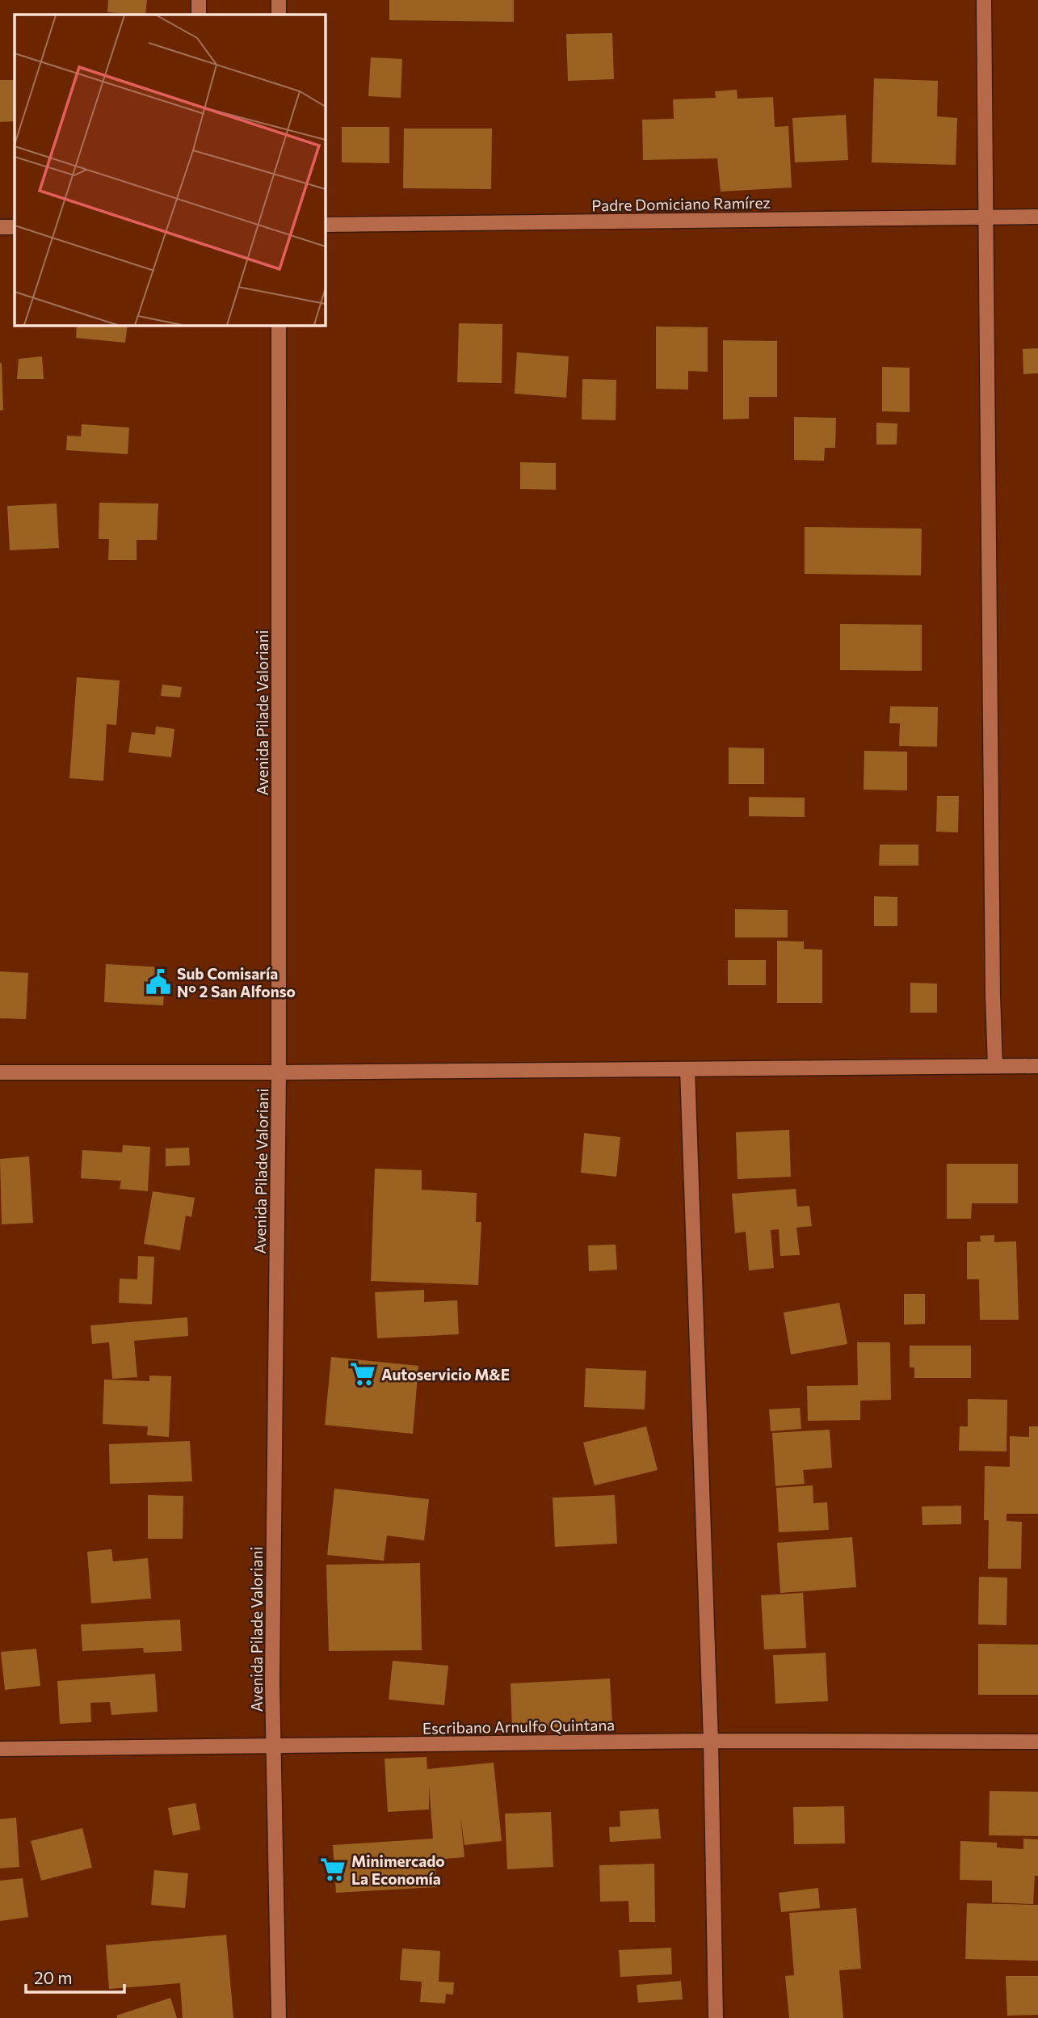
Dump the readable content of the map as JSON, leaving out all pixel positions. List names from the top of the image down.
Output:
{
  "streets": {
    "street": ["Padre Domiciano Ramírez", "Avenida Pilade Valoriani", "Escribano Arnulfo Quintana"]
  },
  "crossings": [
    ["Avenida Pilade Valoriani", "Escribano Arnulfo Quintana"]
  ],
  "places": {
    "public building": ["Sub Comisaría N° 2 San Alfonso"],
    "supermarket": ["Autoservicio M&E", "Minimercado La Economía"]
  },
  "scale_bar": "20 m"
}
